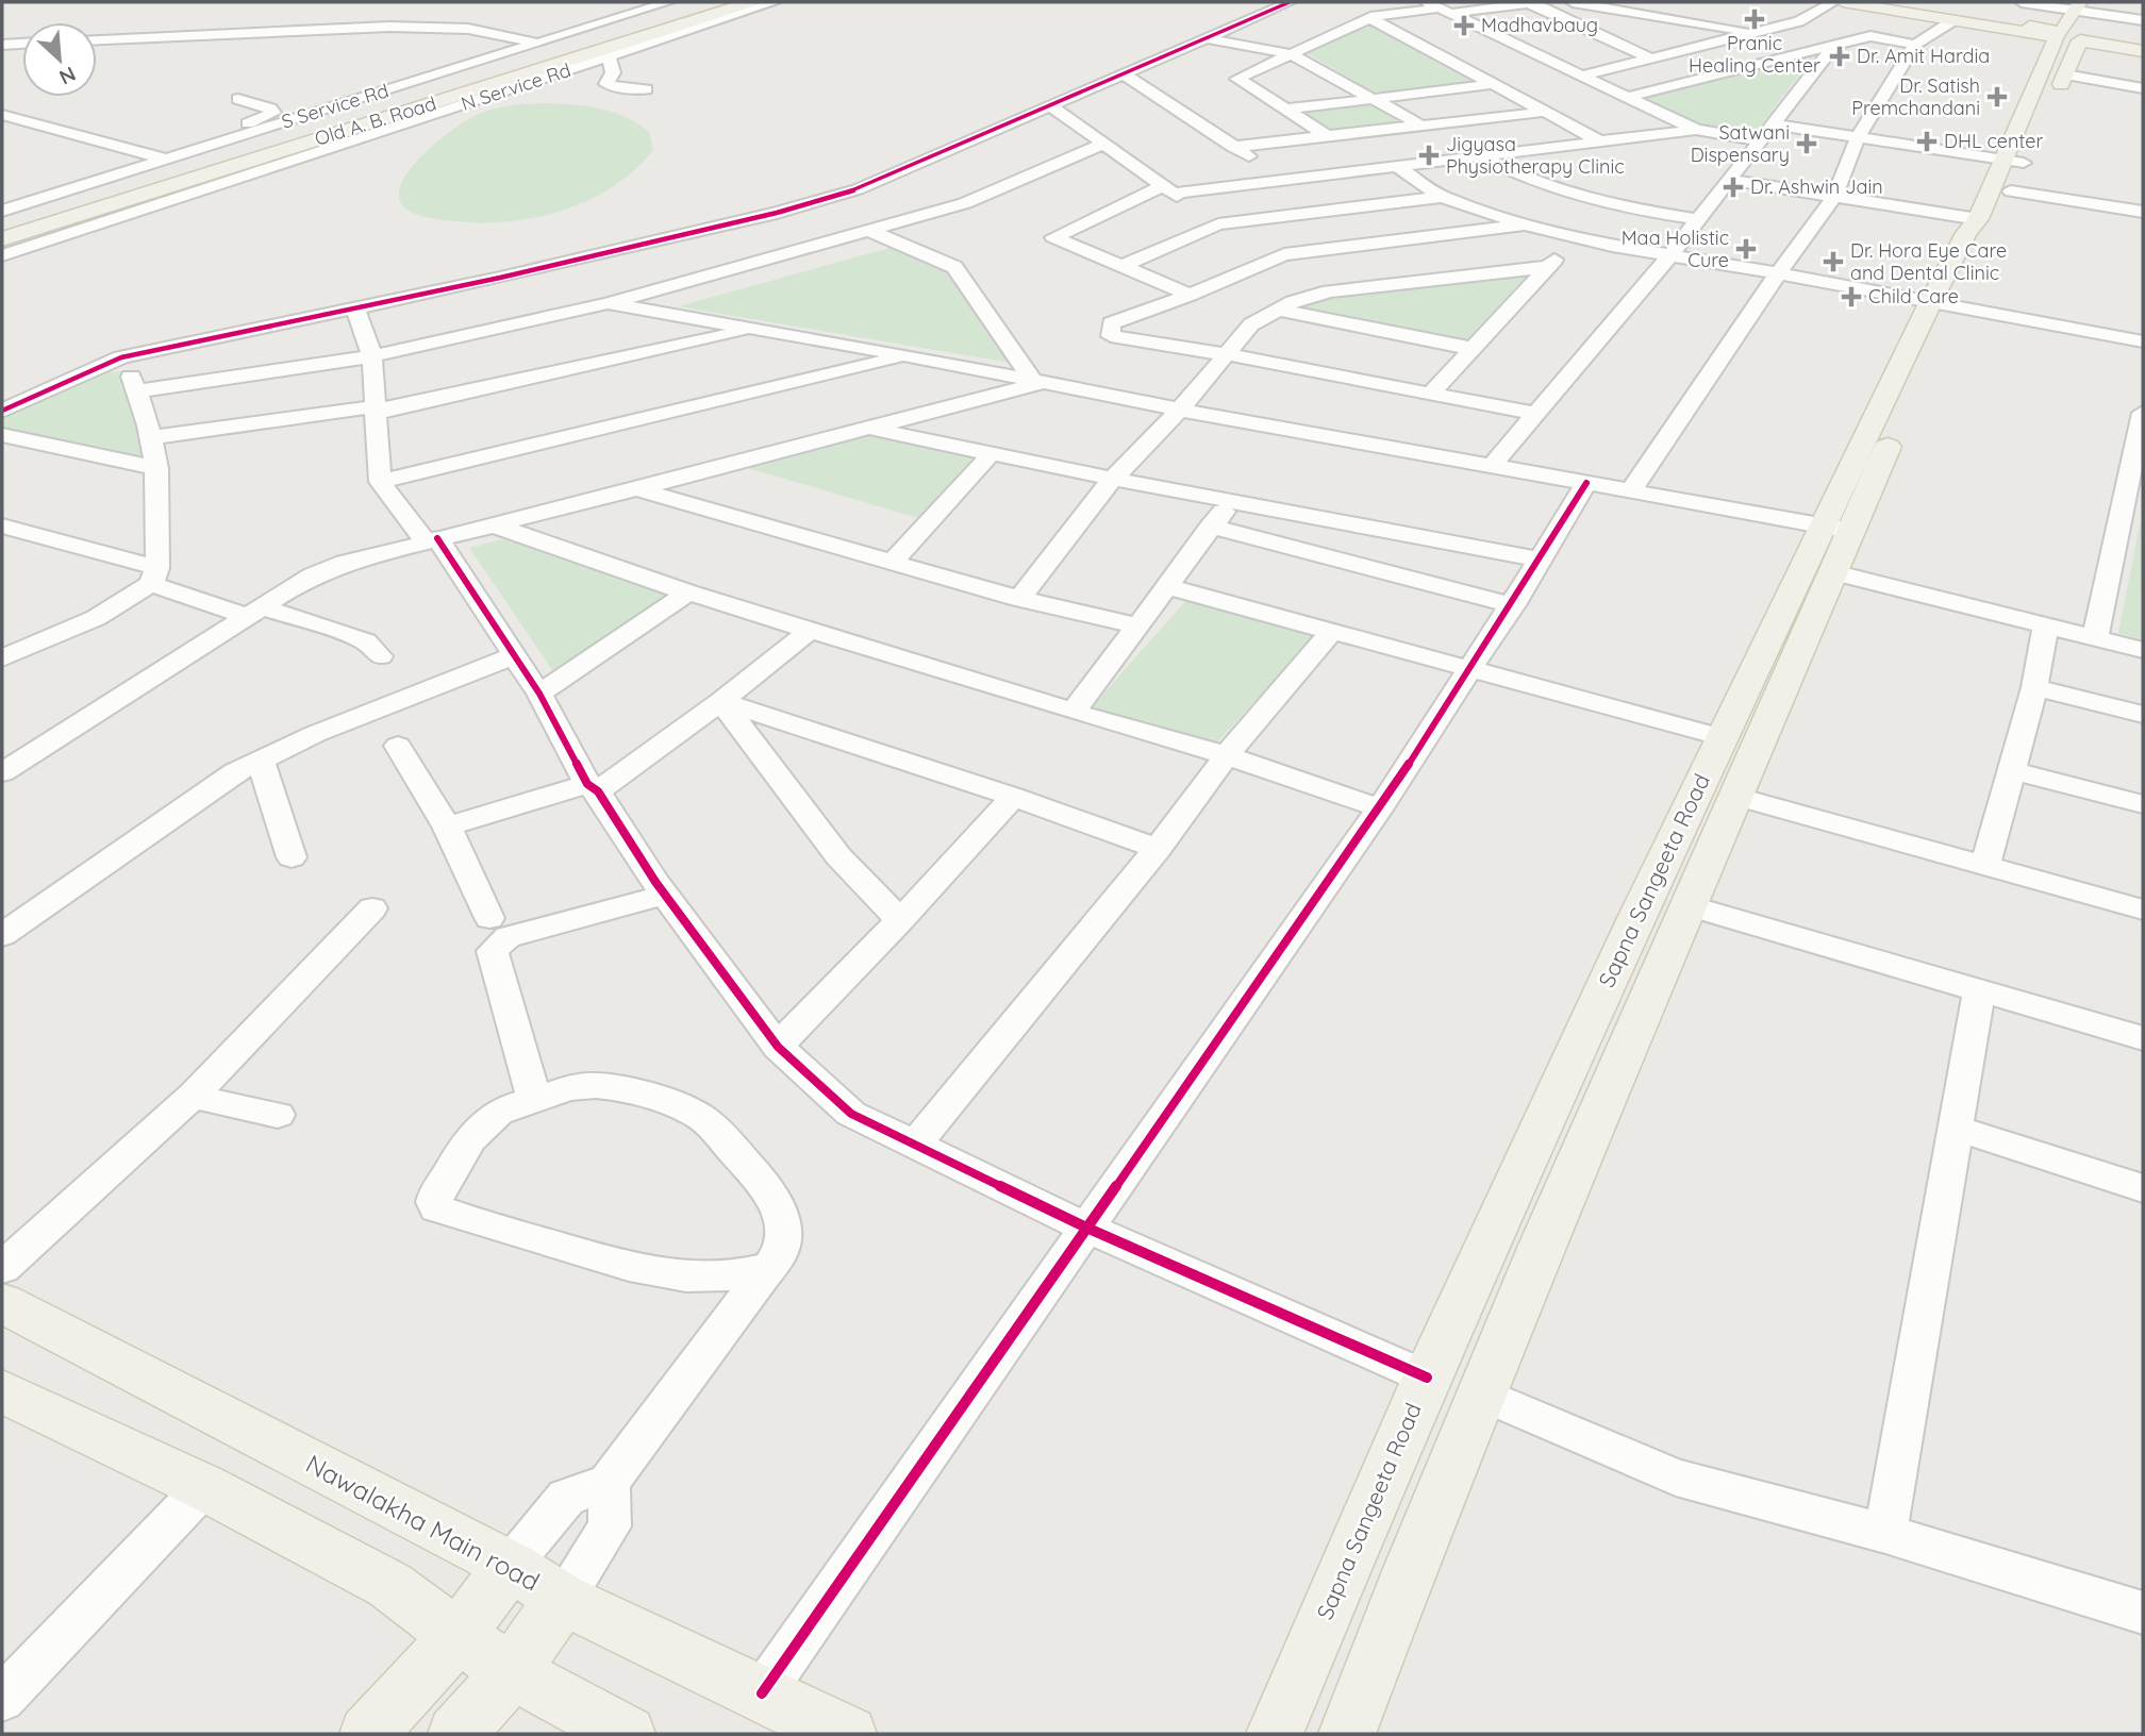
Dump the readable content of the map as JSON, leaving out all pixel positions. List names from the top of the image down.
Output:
{
  "streets": {
    "main road": ["Old A. B. Road", "Sapna Sangeeta Road", "Nawalakha Main road"],
    "street": ["N Service Rd", "S Service Rd"]
  },
  "places": {
    "health": [
      "Pranic Healing Center",
      "Madhavbaug",
      "Dr. Amit Hardia",
      "Dr. Satish Premchandani",
      "DHL center",
      "Satwani Dispensary",
      "Jigyasa Physiotherapy Clinic",
      "Dr. Ashwin Jain",
      "Maa Holistic Cure",
      "Dr. Hora Eye Care and Dental Clinic",
      "Child Care"
    ]
  },
  "north": "bottom right"
}
